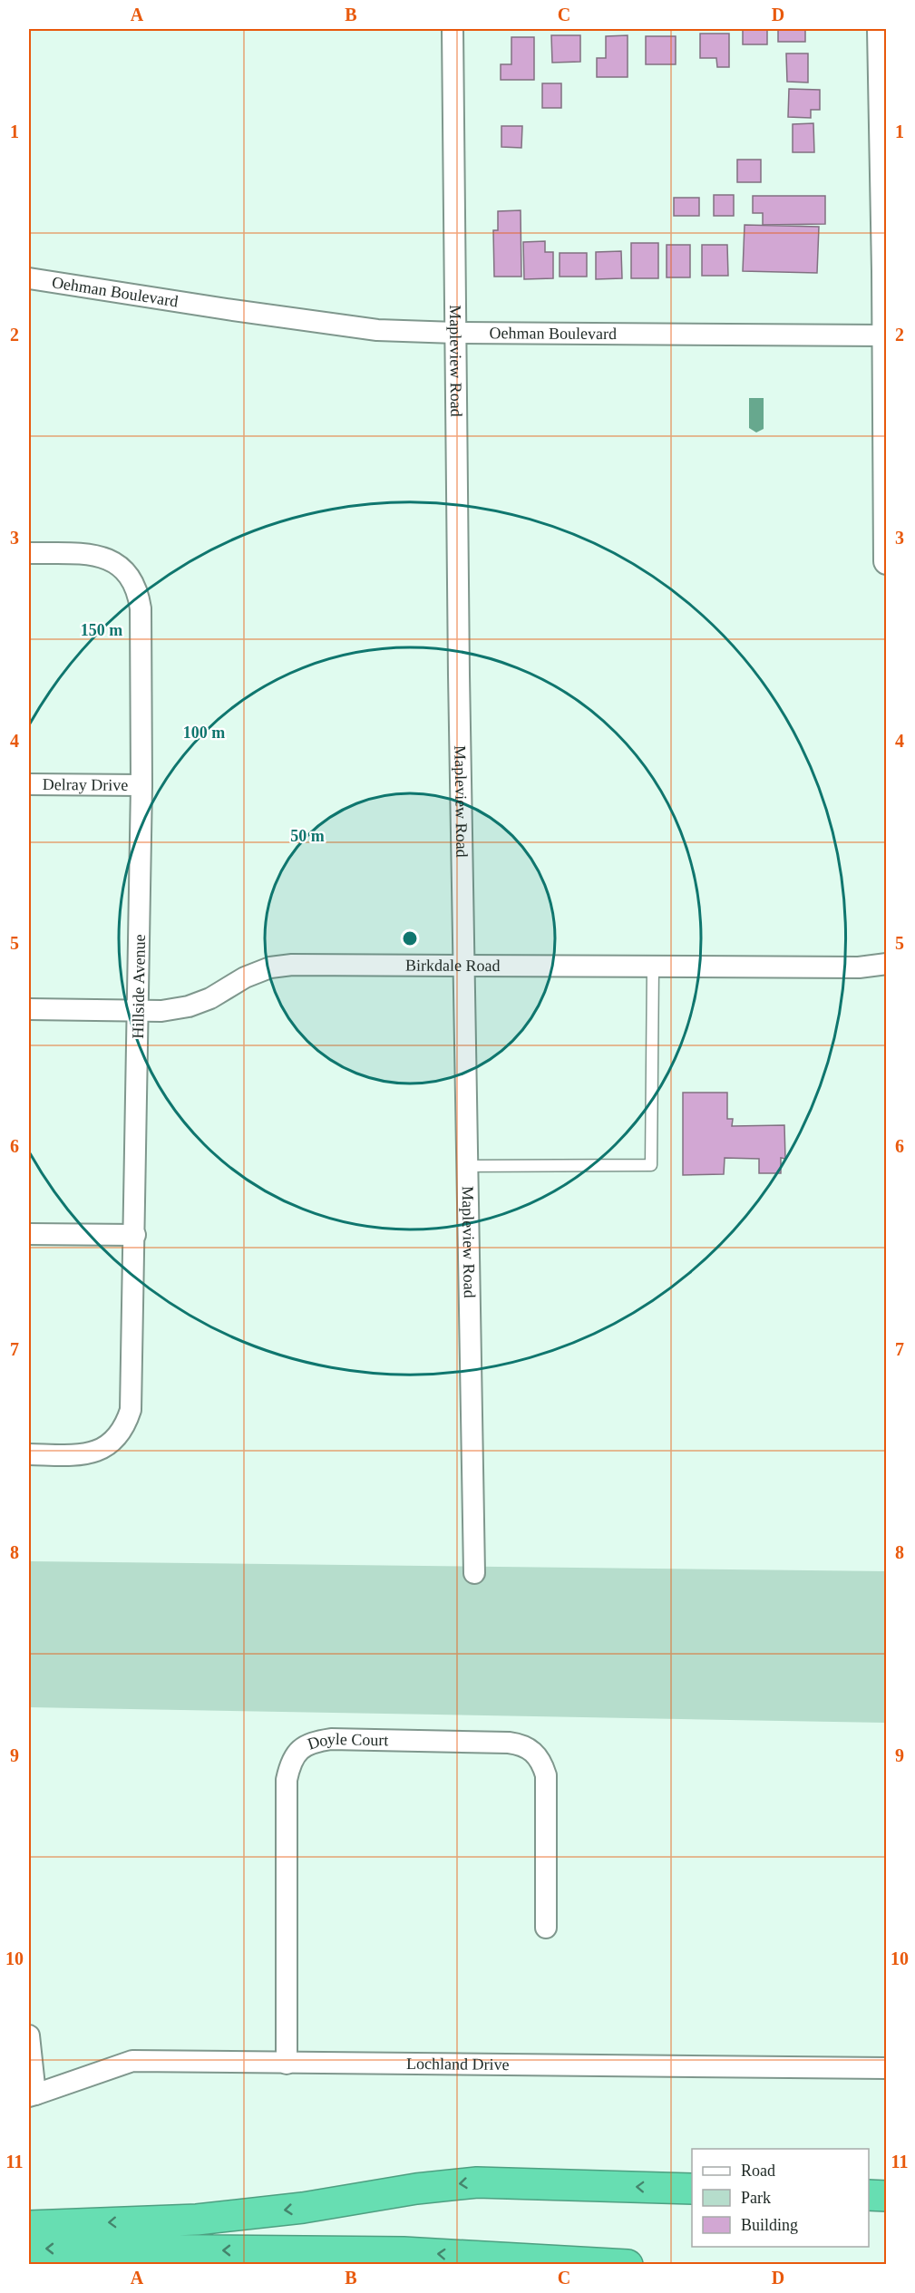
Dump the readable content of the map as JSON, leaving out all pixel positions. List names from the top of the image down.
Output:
{
  "streets": {
    "street": [
      "Oehman Boulevard",
      "Mapleview Road",
      "Delray Drive",
      "Birkdale Road",
      "Hillside Avenue",
      "Doyle Court",
      "Lochland Drive"
    ]
  },
  "crossings": [
    ["Oehman Boulevard", "Mapleview Road"],
    ["Mapleview Road", "Birkdale Road"],
    ["Delray Drive", "Hillside Avenue"],
    ["Birkdale Road", "Hillside Avenue"],
    ["Doyle Court", "Lochland Drive"]
  ],
  "legend": ["Road", "Park", "Building"],
  "grid": {
    "columns": [
      "A",
      "B",
      "C",
      "D"
    ],
    "rows": [
      "1",
      "2",
      "3",
      "4",
      "5",
      "6",
      "7",
      "8",
      "9",
      "10",
      "11"
    ]
  },
  "rings": ["150 m", "100 m", "50 m"]
}
